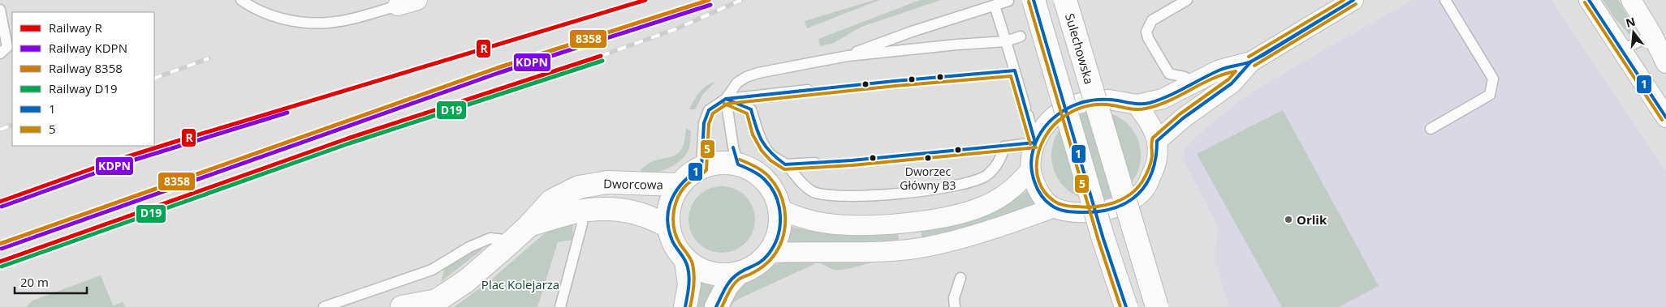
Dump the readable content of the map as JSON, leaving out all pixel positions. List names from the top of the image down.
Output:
{
  "streets": {
    "street": ["Sulechowska", "Dworcowa"]
  },
  "parks": ["Plac Kolejarza"],
  "places": ["Dworzec Główny B3", "Orlik"],
  "lines": [
    "rail line R",
    "rail line 8358",
    "transit line 1",
    "transit line 5",
    "rail line KDPN",
    "rail line D19"
  ],
  "legend": [
    "Railway R",
    "Railway KDPN",
    "Railway 8358",
    "Railway D19",
    "1",
    "5"
  ],
  "scale_bar": "20 m",
  "north": "top"
}
